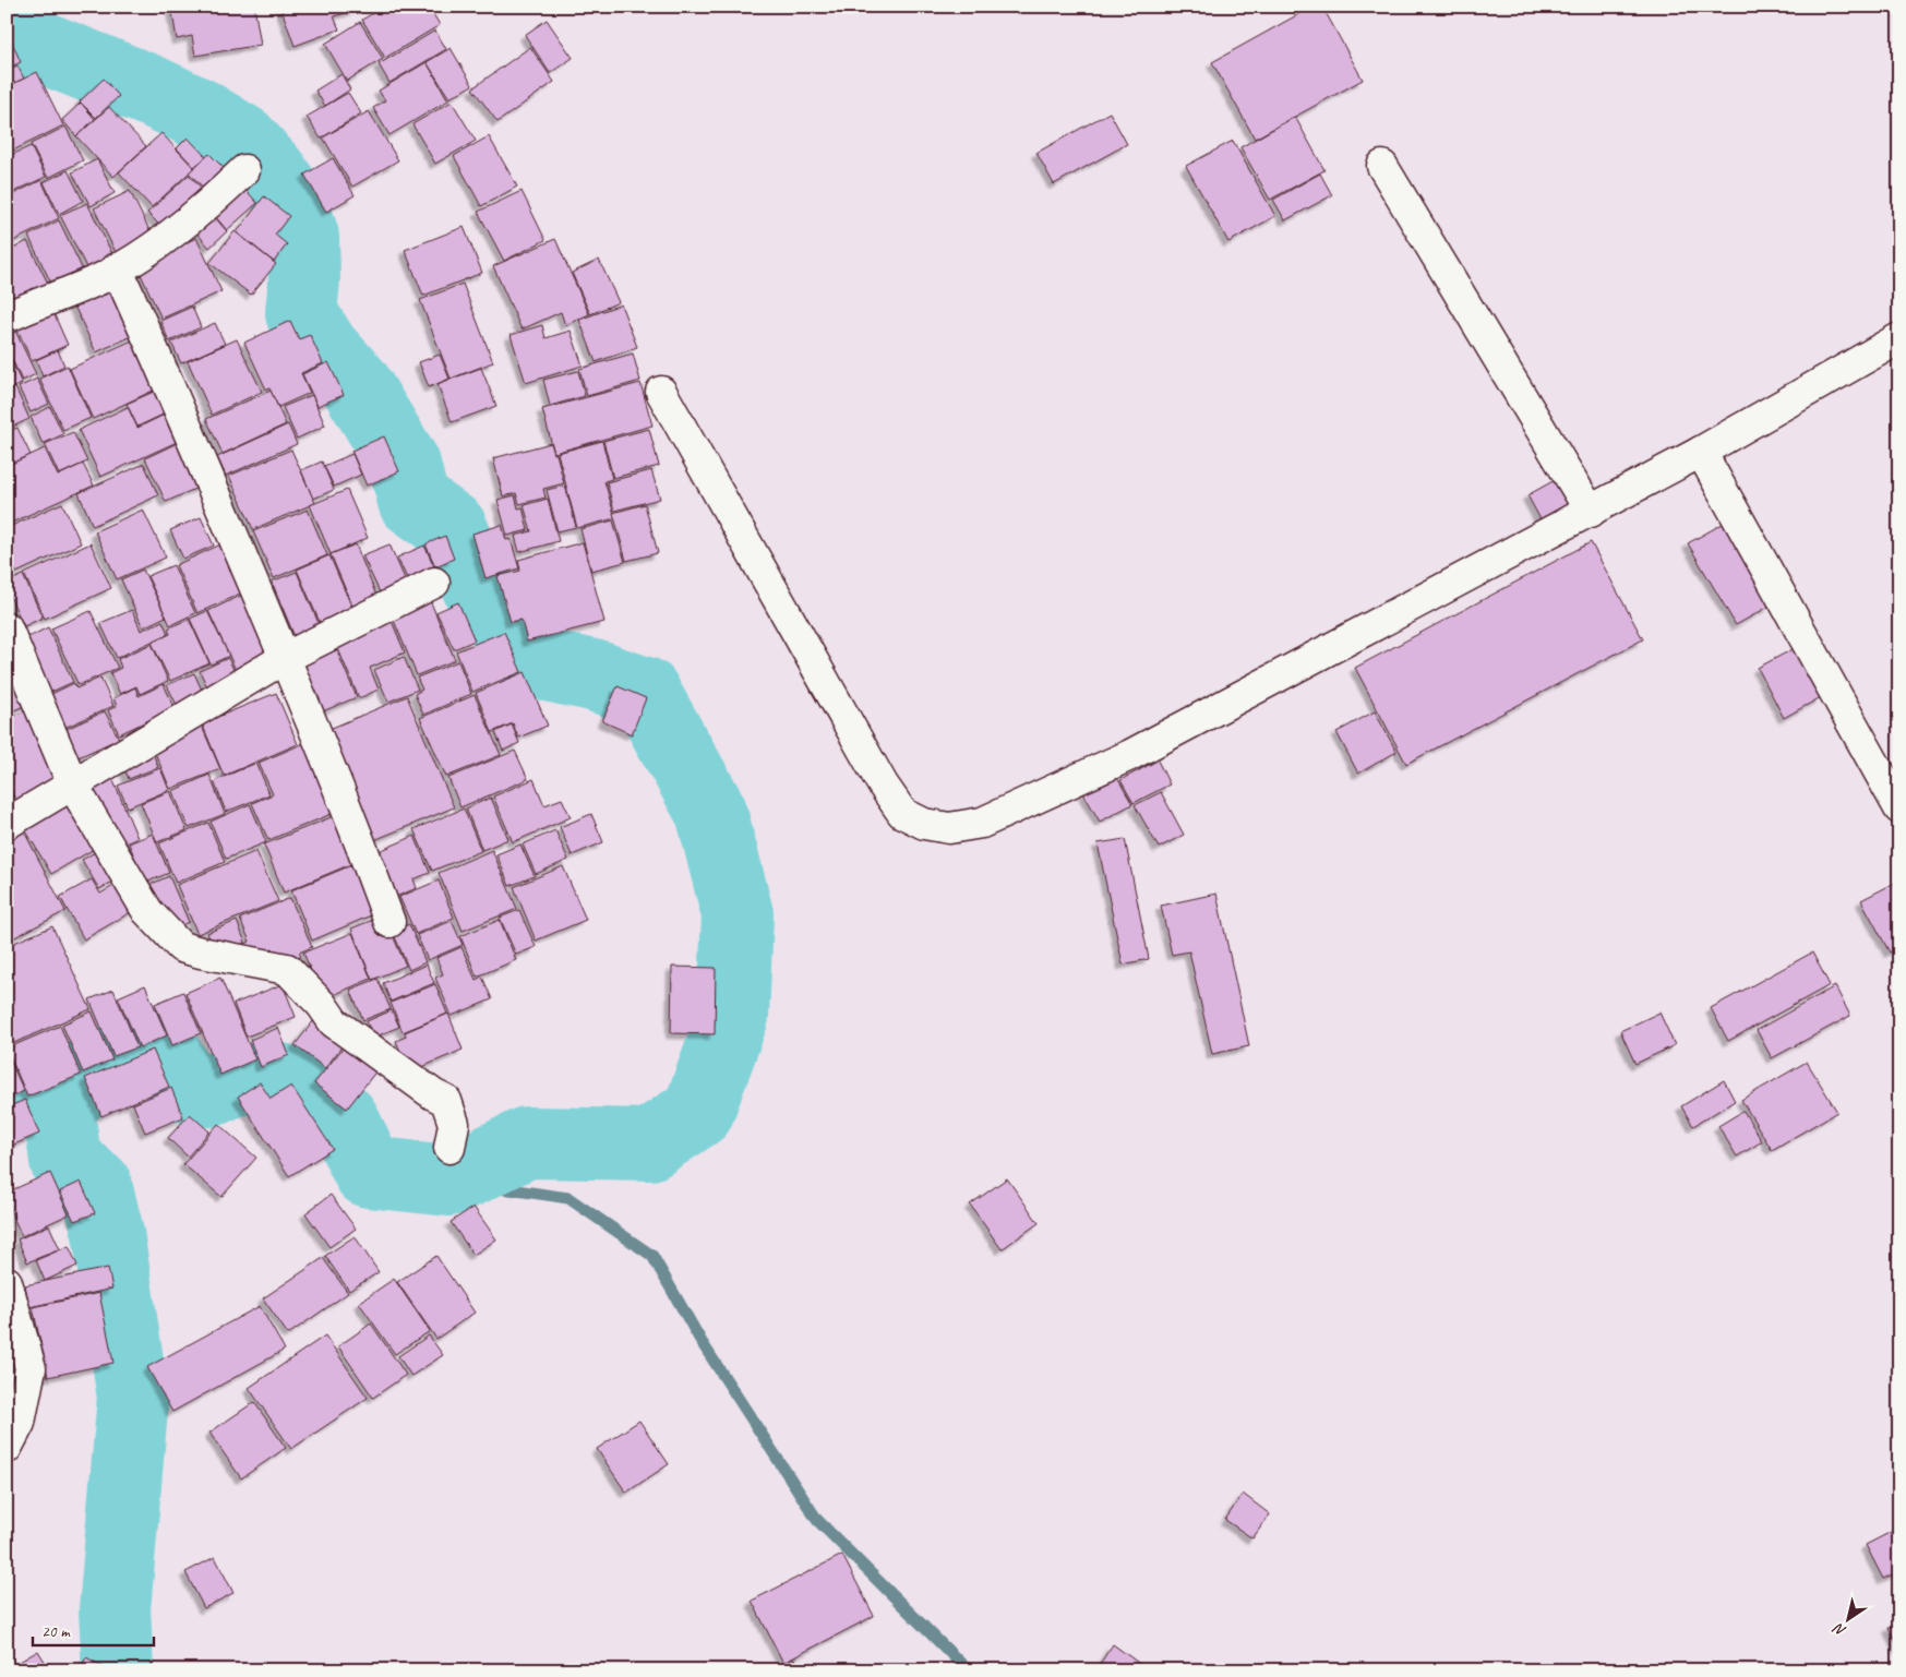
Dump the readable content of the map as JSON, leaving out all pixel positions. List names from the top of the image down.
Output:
{
  "scale_bar": "20 m",
  "north": "bottom left"
}
